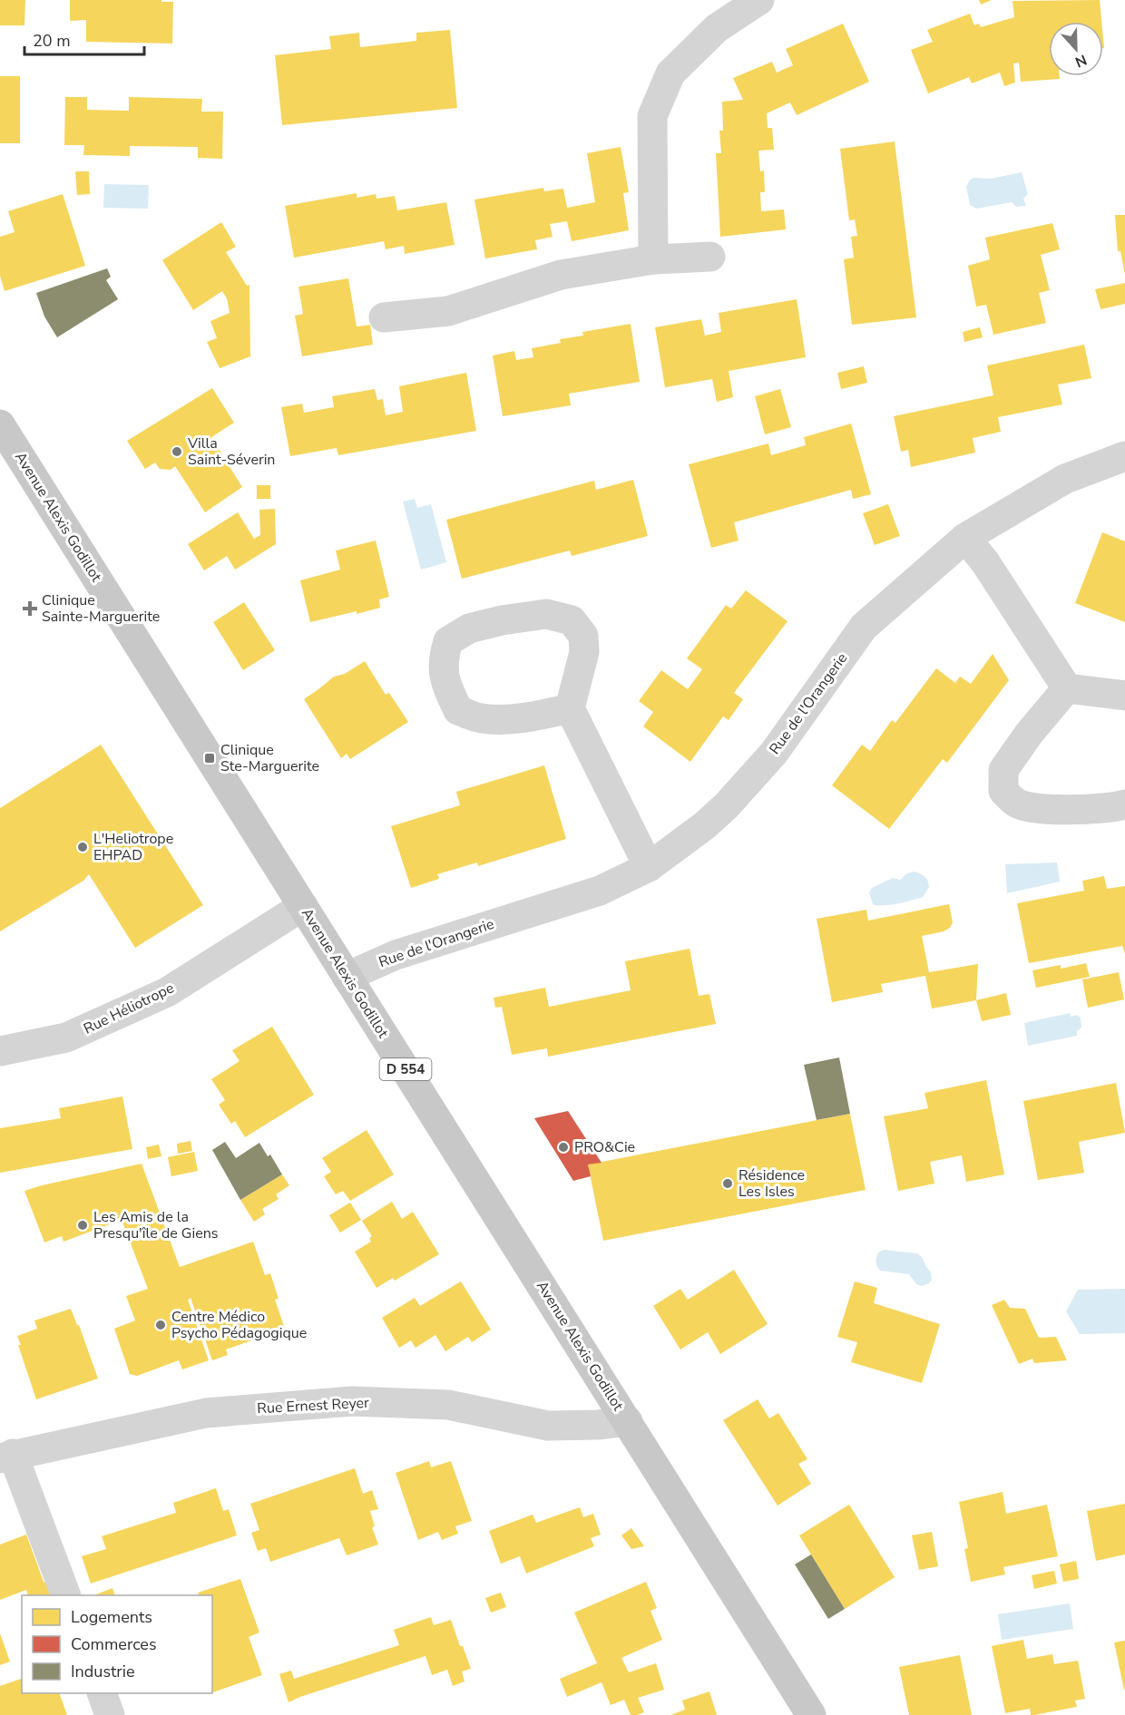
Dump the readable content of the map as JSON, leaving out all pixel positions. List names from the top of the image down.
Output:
{
  "streets": {
    "main road": ["Avenue Alexis Godillot", "D 554"],
    "street": ["Rue de l'Orangerie", "Rue Héliotrope", "Rue Ernest Reyer"]
  },
  "crossings": [
    ["Avenue Alexis Godillot", "Rue de l'Orangerie"],
    ["Avenue Alexis Godillot", "Rue Héliotrope"],
    ["Avenue Alexis Godillot", "Rue Ernest Reyer"]
  ],
  "places": {
    "other": [
      "Villa Saint-Séverin",
      "L'Heliotrope EHPAD",
      "PRO&Cie",
      "Résidence Les Isles",
      "Les Amis de la Presqu'île de Giens",
      "Centre Médico Psycho Pédagogique"
    ],
    "health": ["Clinique Sainte-Marguerite"],
    "transit": ["Clinique Ste-Marguerite"]
  },
  "legend": ["Logements", "Commerces", "Industrie"],
  "scale_bar": "20 m",
  "north": "bottom"
}
